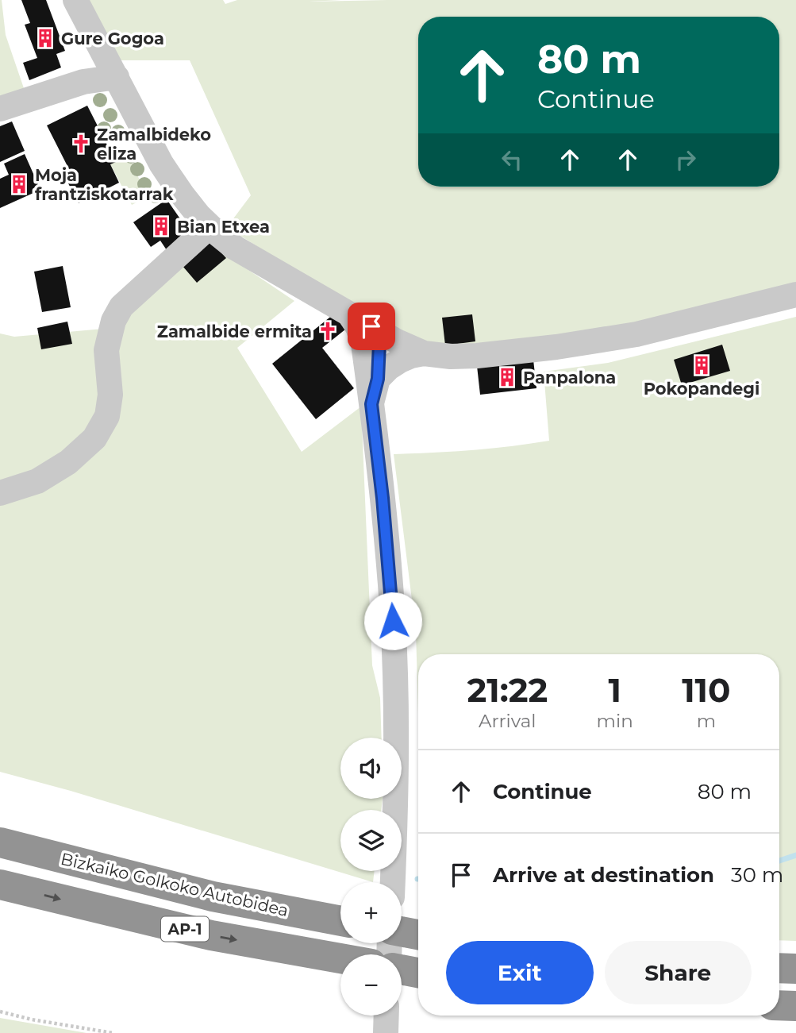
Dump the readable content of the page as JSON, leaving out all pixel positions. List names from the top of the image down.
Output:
{
  "streets": {
    "highway": ["Bizkaiko Golkoko Autobidea", "AP-1"]
  },
  "places": {
    "building": [
      "Gure Gogoa",
      "Moja frantziskotarrak",
      "Bian Etxea",
      "Pokopandegi",
      "Panpalona"
    ],
    "church": ["Zamalbideko eliza", "Zamalbide ermita"]
  },
  "page": {
    "turn": ["80 m", "Continue"],
    "eta": [
      "21:22",
      "Arrival",
      "1",
      "min",
      "110",
      "m"
    ],
    "map_buttons": ["+", "−"],
    "list": [
      {
        "name": "Continue",
        "value": "80 m"
      },
      {
        "name": "Arrive at destination",
        "value": "30 m"
      }
    ],
    "buttons": ["Exit", "Share"]
  }
}
